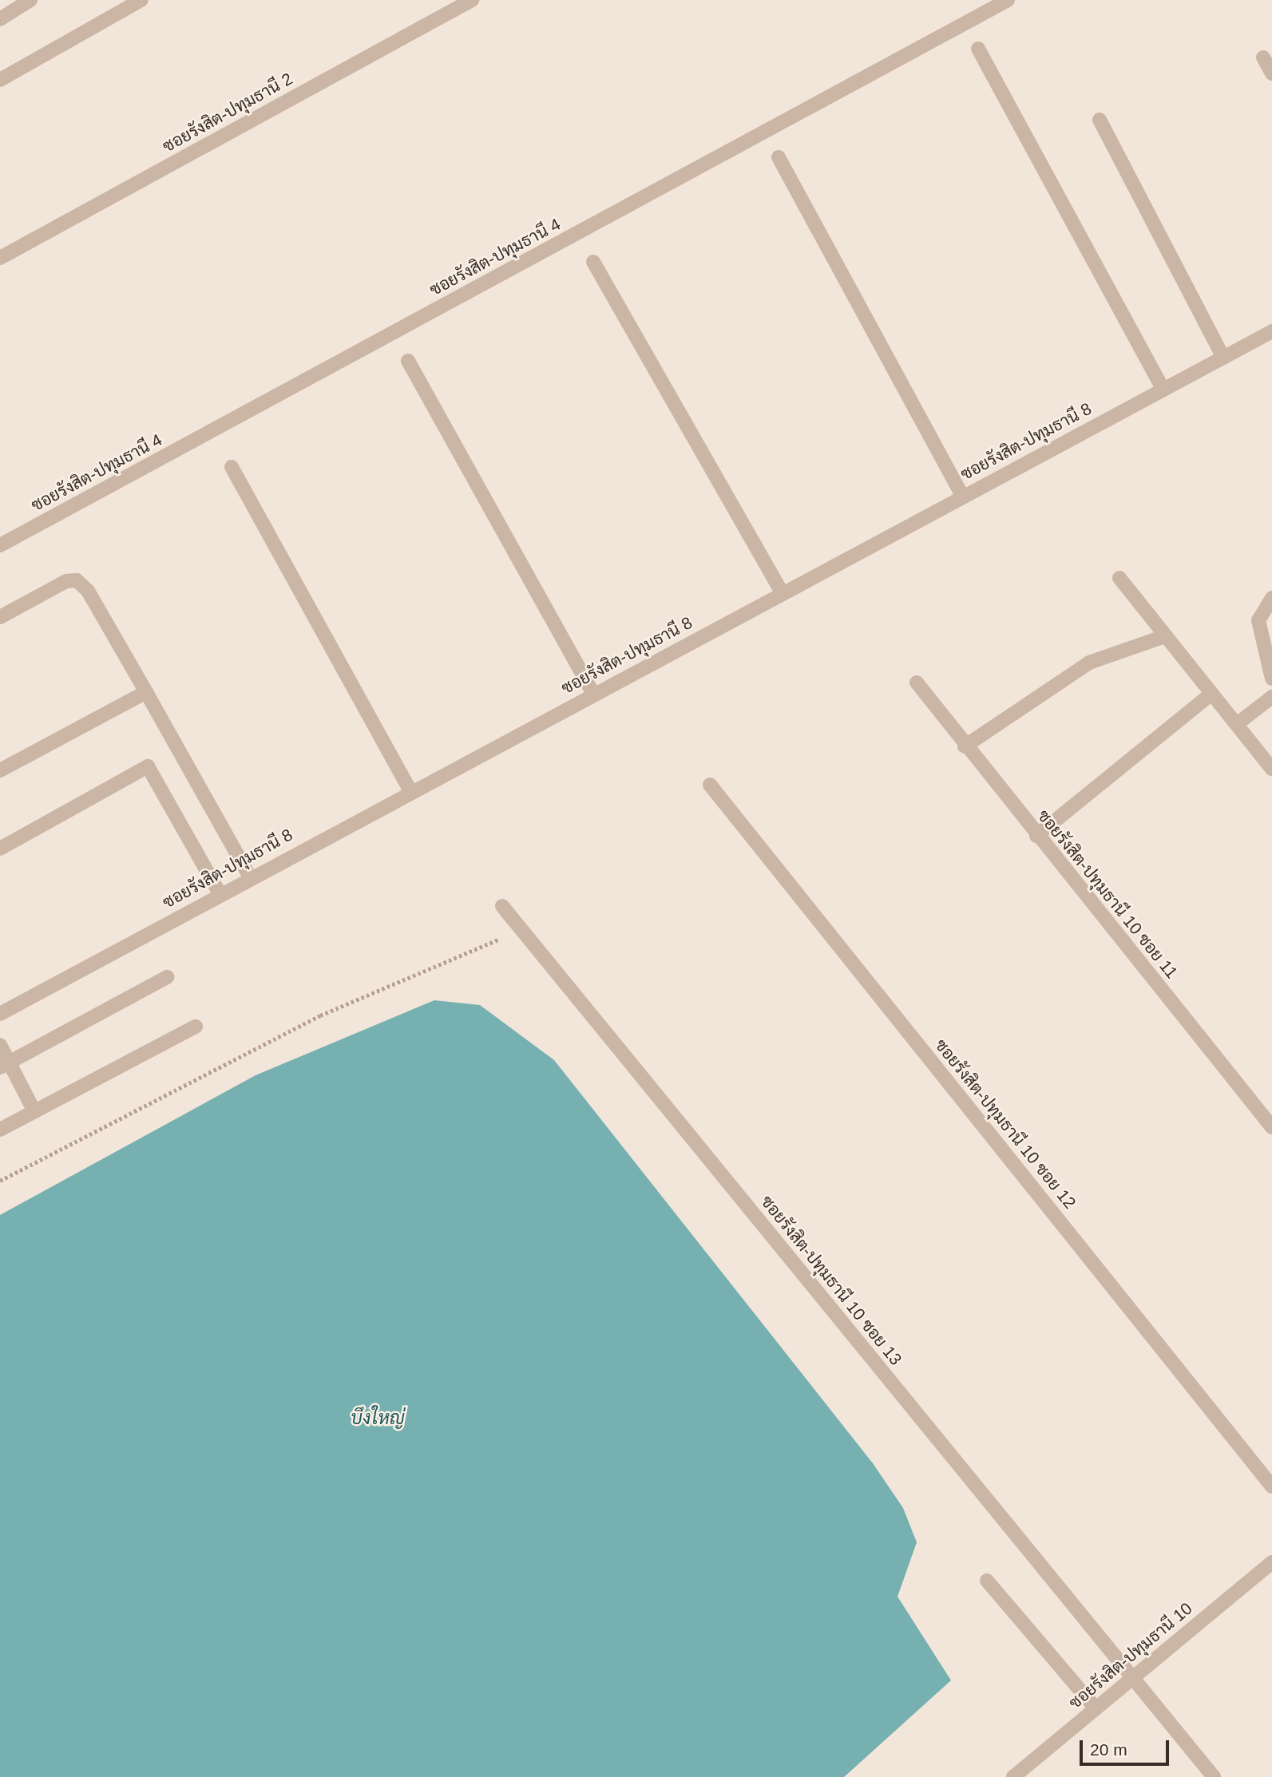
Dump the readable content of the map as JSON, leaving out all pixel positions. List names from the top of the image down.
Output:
{
  "streets": {
    "street": [
      "ซอยรังสิต-ปทุมธานี 2",
      "ซอยรังสิต-ปทุมธานี 4",
      "ซอยรังสิต-ปทุมธานี 8",
      "ซอยรังสิต-ปทุมธานี 10 ซอย 11",
      "ซอยรังสิต-ปทุมธานี 10 ซอย 12",
      "ซอยรังสิต-ปทุมธานี 10 ซอย 13",
      "ซอยรังสิต-ปทุมธานี 10"
    ]
  },
  "crossings": [
    ["ซอยรังสิต-ปทุมธานี 10 ซอย 13", "ซอยรังสิต-ปทุมธานี 10"]
  ],
  "water": ["บึงใหญ่"],
  "scale_bar": "20 m"
}
